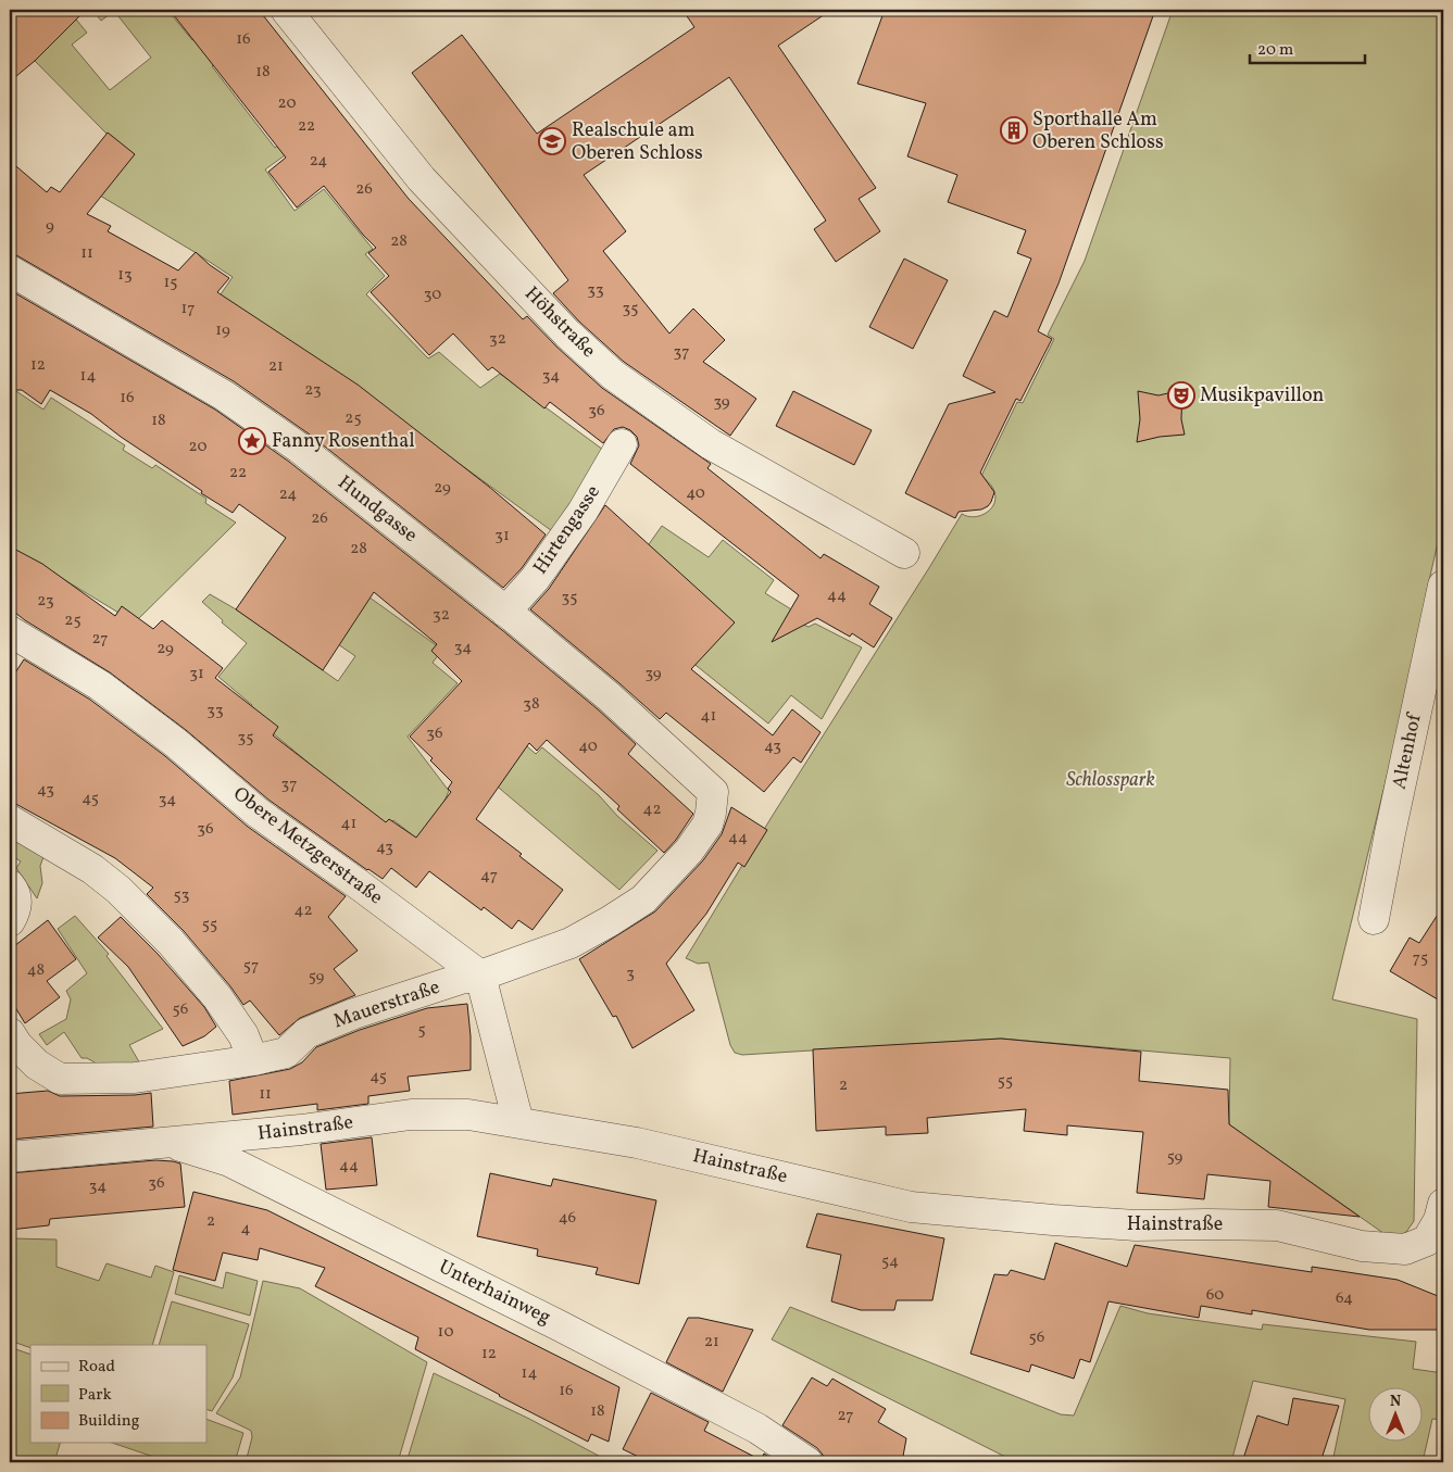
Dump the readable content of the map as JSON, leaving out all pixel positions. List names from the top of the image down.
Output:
{
  "streets": {
    "street": [
      "Höhstraße",
      "Hundgasse",
      "Hirtengasse",
      "Altenhof",
      "Obere Metzgerstraße",
      "Mauerstraße",
      "Hainstraße",
      "Unterhainweg"
    ]
  },
  "crossings": [
    ["Hundgasse", "Hirtengasse"],
    ["Hundgasse", "Mauerstraße"],
    ["Obere Metzgerstraße", "Mauerstraße"],
    ["Hainstraße", "Unterhainweg"]
  ],
  "parks": ["Schlosspark"],
  "places": {
    "building": ["Sporthalle Am Oberen Schloss"],
    "school or university": ["Realschule am Oberen Schloss"],
    "theatre": ["Musikpavillon"],
    "place": ["Fanny Rosenthal"]
  },
  "house_numbers": [
    "16",
    "18",
    "20",
    "22",
    "24",
    "26",
    "9",
    "28",
    "11",
    "13",
    "15",
    "33",
    "30",
    "17",
    "35",
    "19",
    "32",
    "37",
    "12",
    "21",
    "14",
    "34",
    "23",
    "16",
    "39",
    "36",
    "25",
    "18",
    "20",
    "22",
    "29",
    "40",
    "24",
    "26",
    "31",
    "28",
    "44",
    "35",
    "23",
    "32",
    "25",
    "27",
    "34",
    "29",
    "31",
    "39",
    "38",
    "33",
    "41",
    "36",
    "35",
    "40",
    "43",
    "37",
    "43",
    "45",
    "34",
    "42",
    "41",
    "36",
    "44",
    "43",
    "47",
    "53",
    "42",
    "55",
    "75",
    "57",
    "48",
    "3",
    "59",
    "56",
    "5",
    "45",
    "55",
    "2",
    "11",
    "59",
    "44",
    "36",
    "34",
    "46",
    "2",
    "4",
    "54",
    "60",
    "64",
    "10",
    "56",
    "21",
    "12",
    "14",
    "16",
    "18",
    "27"
  ],
  "legend": ["Road", "Park", "Building"],
  "scale_bar": "20 m",
  "north": "top"
}
